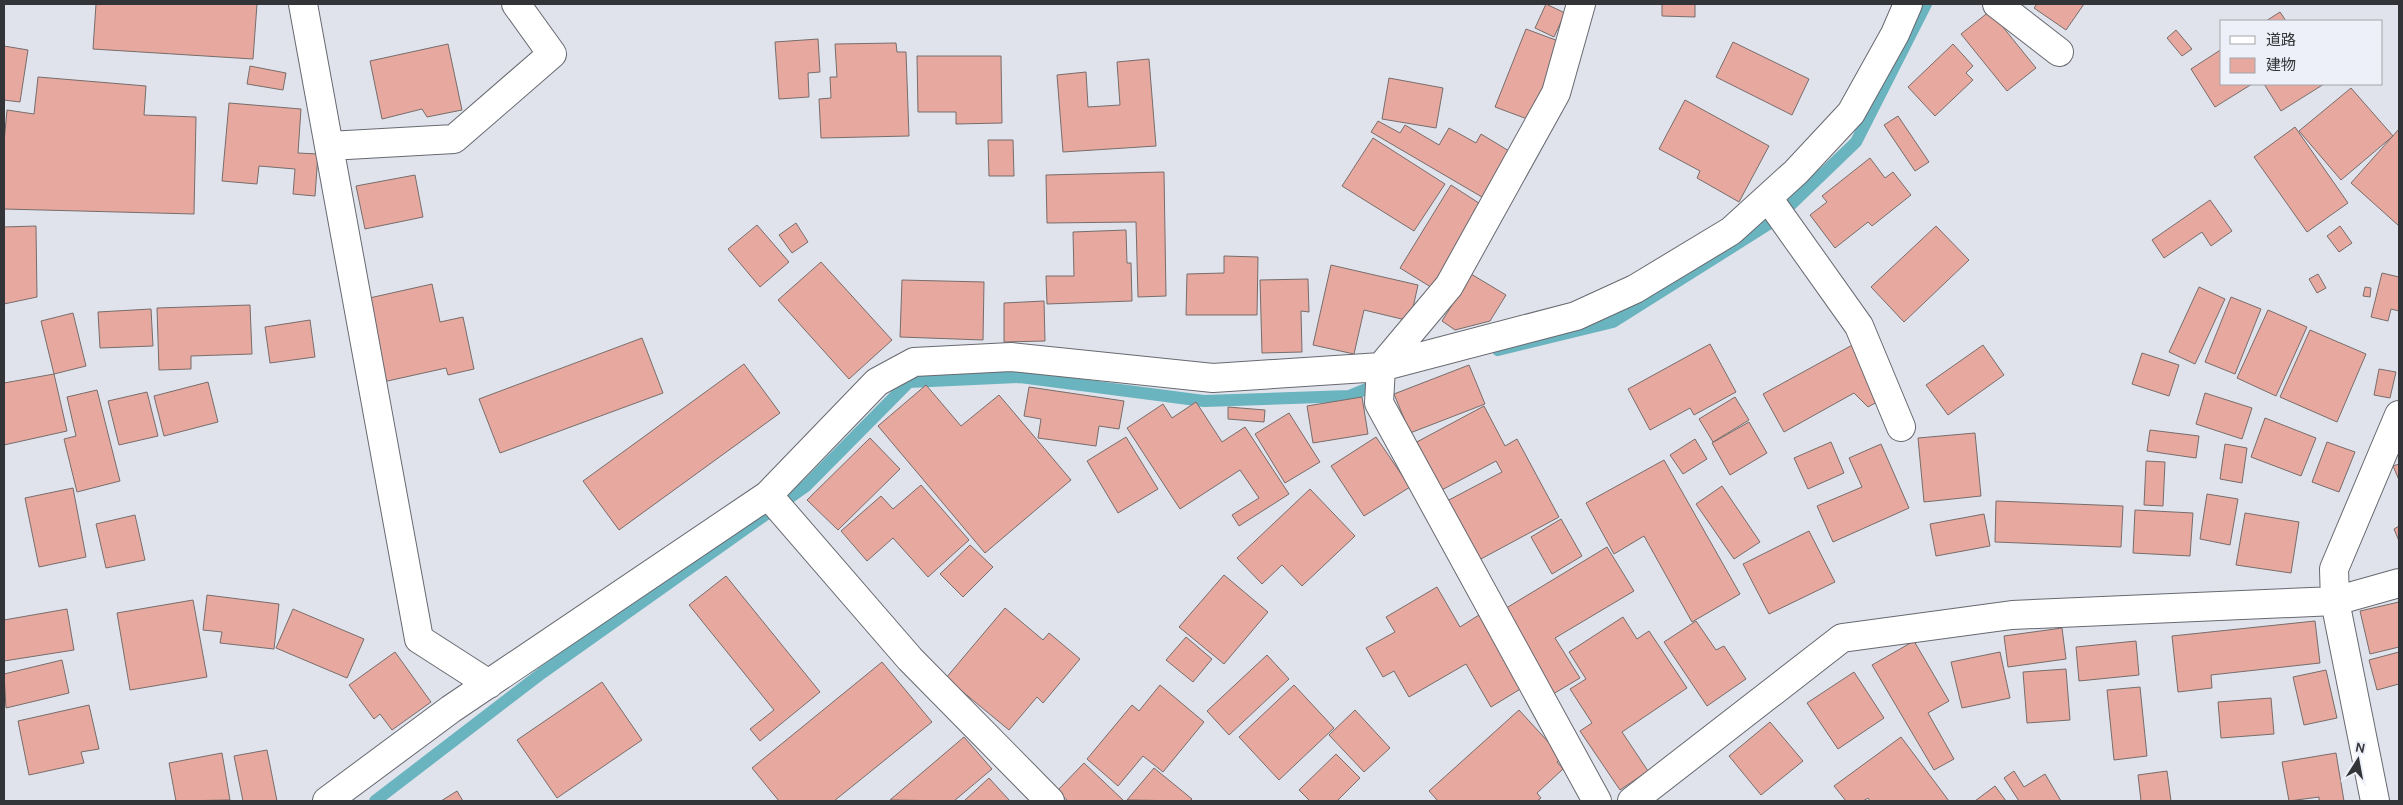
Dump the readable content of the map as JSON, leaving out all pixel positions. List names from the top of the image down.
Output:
{
  "legend": ["道路", "建物"],
  "north": "top"
}
